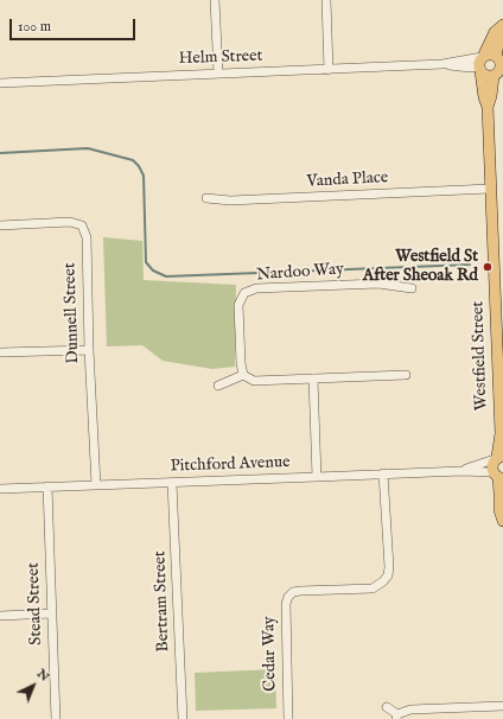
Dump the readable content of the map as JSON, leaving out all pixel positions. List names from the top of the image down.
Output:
{
  "streets": {
    "main road": ["Westfield Street"],
    "street": [
      "Helm Street",
      "Vanda Place",
      "Nardoo Way",
      "Dunnell Street",
      "Pitchford Avenue",
      "Bertram Street",
      "Stead Street",
      "Cedar Way"
    ]
  },
  "crossings": [
    ["Helm Street", "Westfield Street"],
    ["Vanda Place", "Westfield Street"],
    ["Dunnell Street", "Pitchford Avenue"],
    ["Westfield Street", "Pitchford Avenue"],
    ["Pitchford Avenue", "Bertram Street"],
    ["Pitchford Avenue", "Stead Street"],
    ["Pitchford Avenue", "Cedar Way"]
  ],
  "places": ["Westfield St After Sheoak Rd"],
  "scale_bar": "100 m",
  "north": "top right"
}
